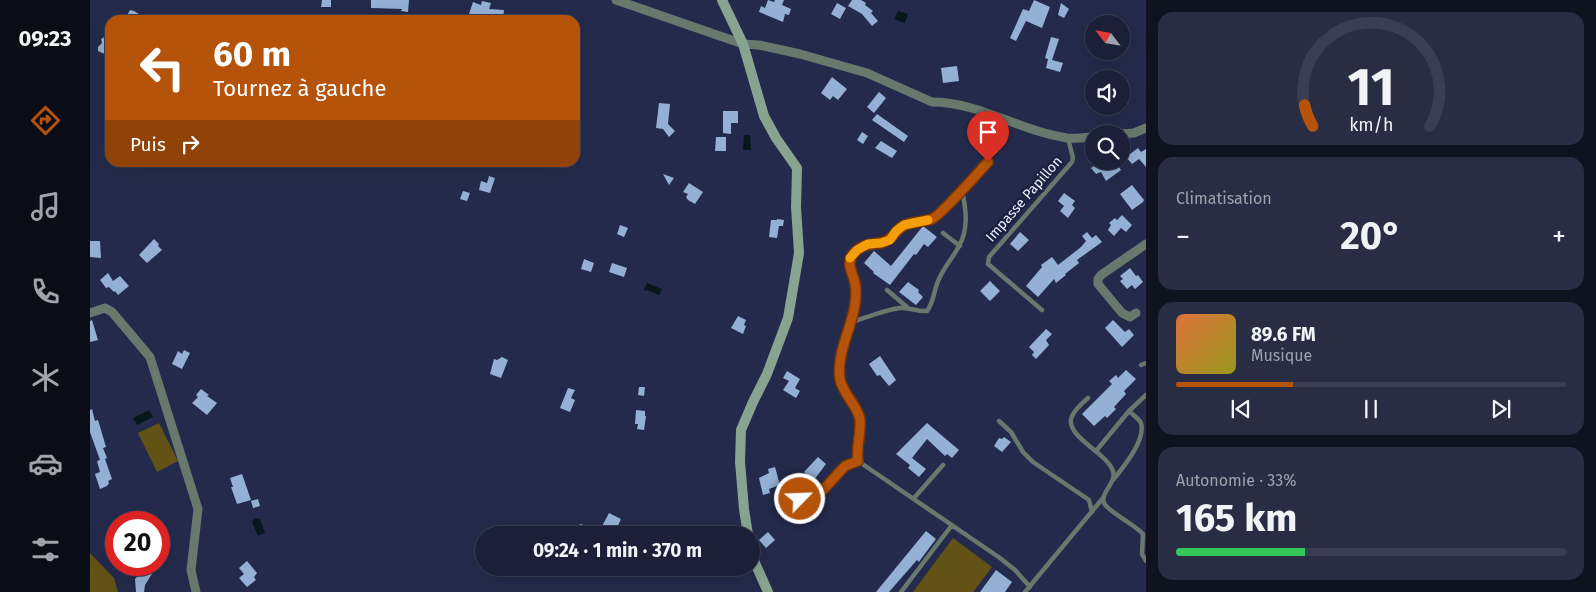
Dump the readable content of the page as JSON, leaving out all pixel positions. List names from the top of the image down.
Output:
{
  "streets": {
    "lane": ["Impasse Papillon"]
  },
  "north": "top left",
  "page": {
    "tabs": "09:23",
    "turn": ["60 m", "Tournez à gauche"],
    "then": "Puis",
    "tile": [
      "Climatisation",
      ["Autonomie · 33%", "165 km"]
    ],
    "heat": ["−", "20°", "+"],
    "song": ["89.6 FM", "Musique"],
    "limit": "20",
    "trip": "09:24 · 1 min · 370 m",
    "gauge": ["11", "km/h"]
  }
}
